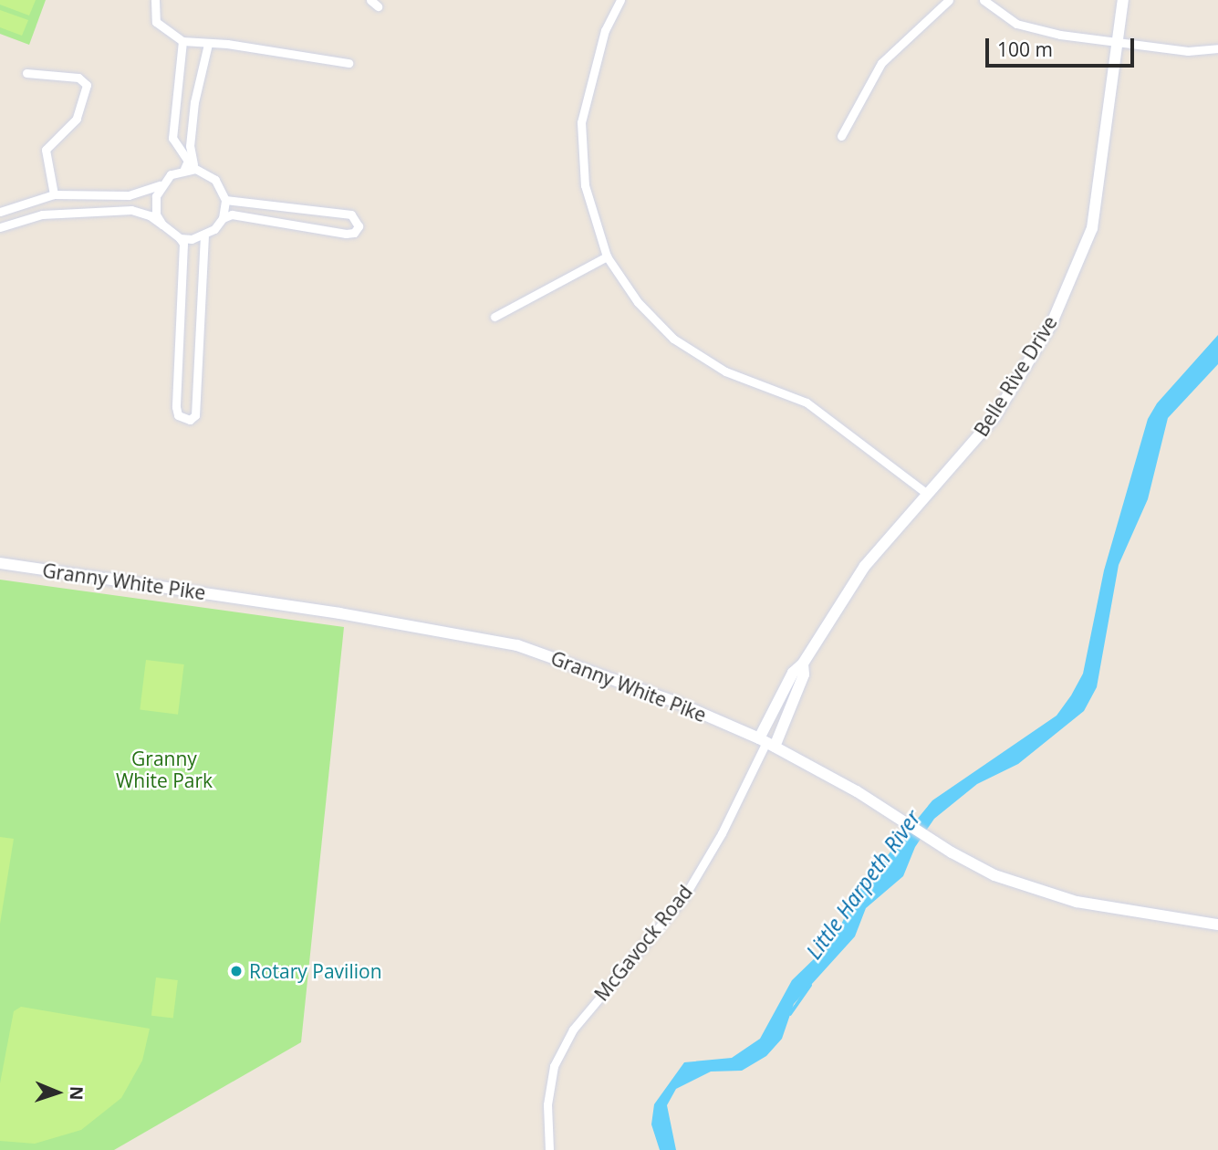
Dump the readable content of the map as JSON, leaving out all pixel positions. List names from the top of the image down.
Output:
{
  "streets": {
    "main road": ["Belle Rive Drive", "Granny White Pike"],
    "street": ["McGavock Road"]
  },
  "crossings": [
    ["Belle Rive Drive", "Granny White Pike"],
    ["Belle Rive Drive", "McGavock Road"],
    ["Granny White Pike", "McGavock Road"]
  ],
  "water": ["Little Harpeth River"],
  "parks": ["Granny White Park"],
  "places": ["Rotary Pavilion"],
  "scale_bar": "100 m",
  "north": "right"
}
